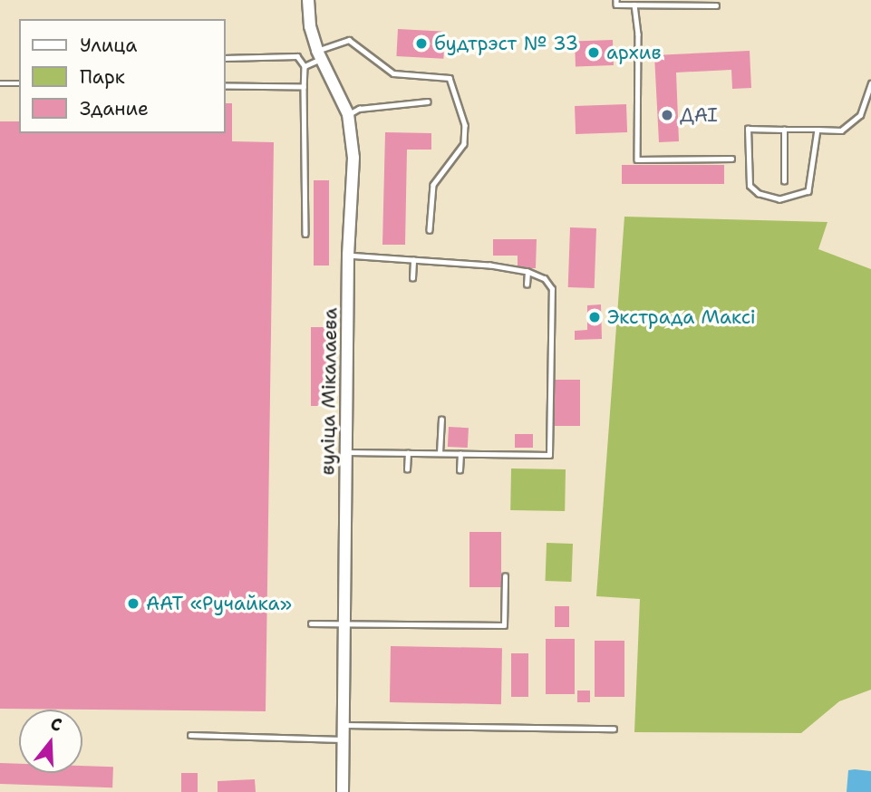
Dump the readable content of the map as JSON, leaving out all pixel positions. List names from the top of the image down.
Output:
{
  "streets": {
    "main road": ["вуліца Мікалаева"]
  },
  "places": [
    "будтрэст № 33",
    "архив",
    "ДАІ",
    "Экстрада Максі",
    "ААТ «Ручайка»"
  ],
  "legend": ["Улица", "Парк", "Здание"],
  "north": "top"
}
